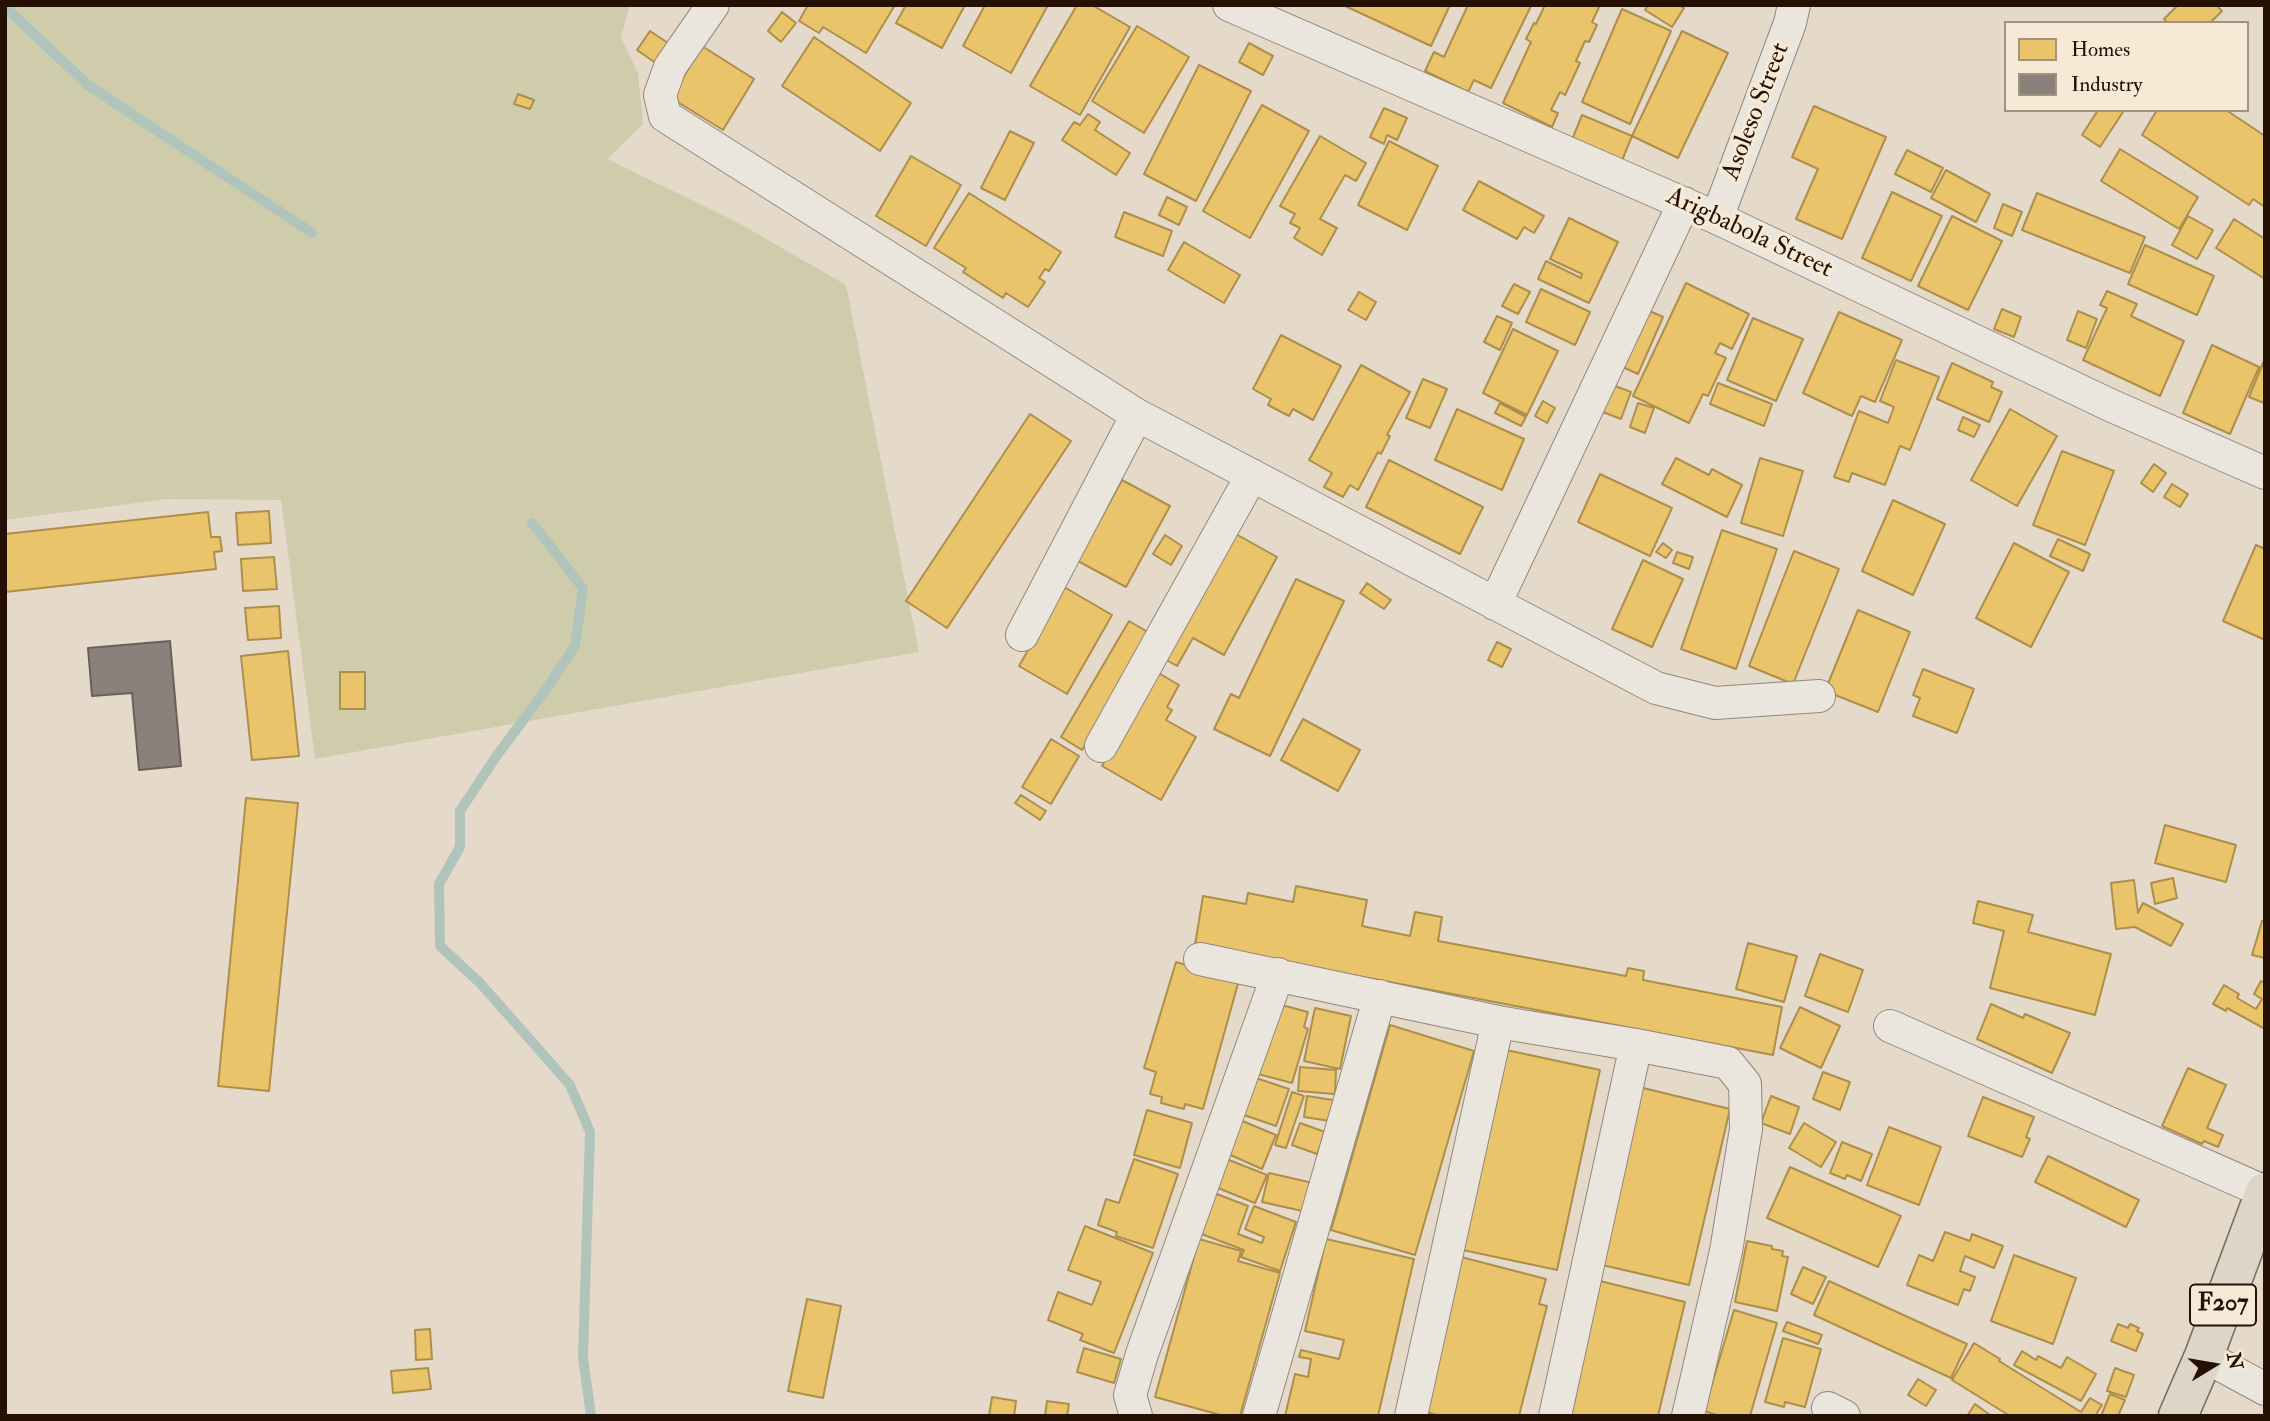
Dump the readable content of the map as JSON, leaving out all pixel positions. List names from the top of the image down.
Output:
{
  "streets": {
    "main road": ["F207"],
    "street": ["Asoleso Street", "Arigbabola Street"]
  },
  "crossings": [
    ["Asoleso Street", "Arigbabola Street"]
  ],
  "legend": ["Homes", "Industry"],
  "north": "right"
}
